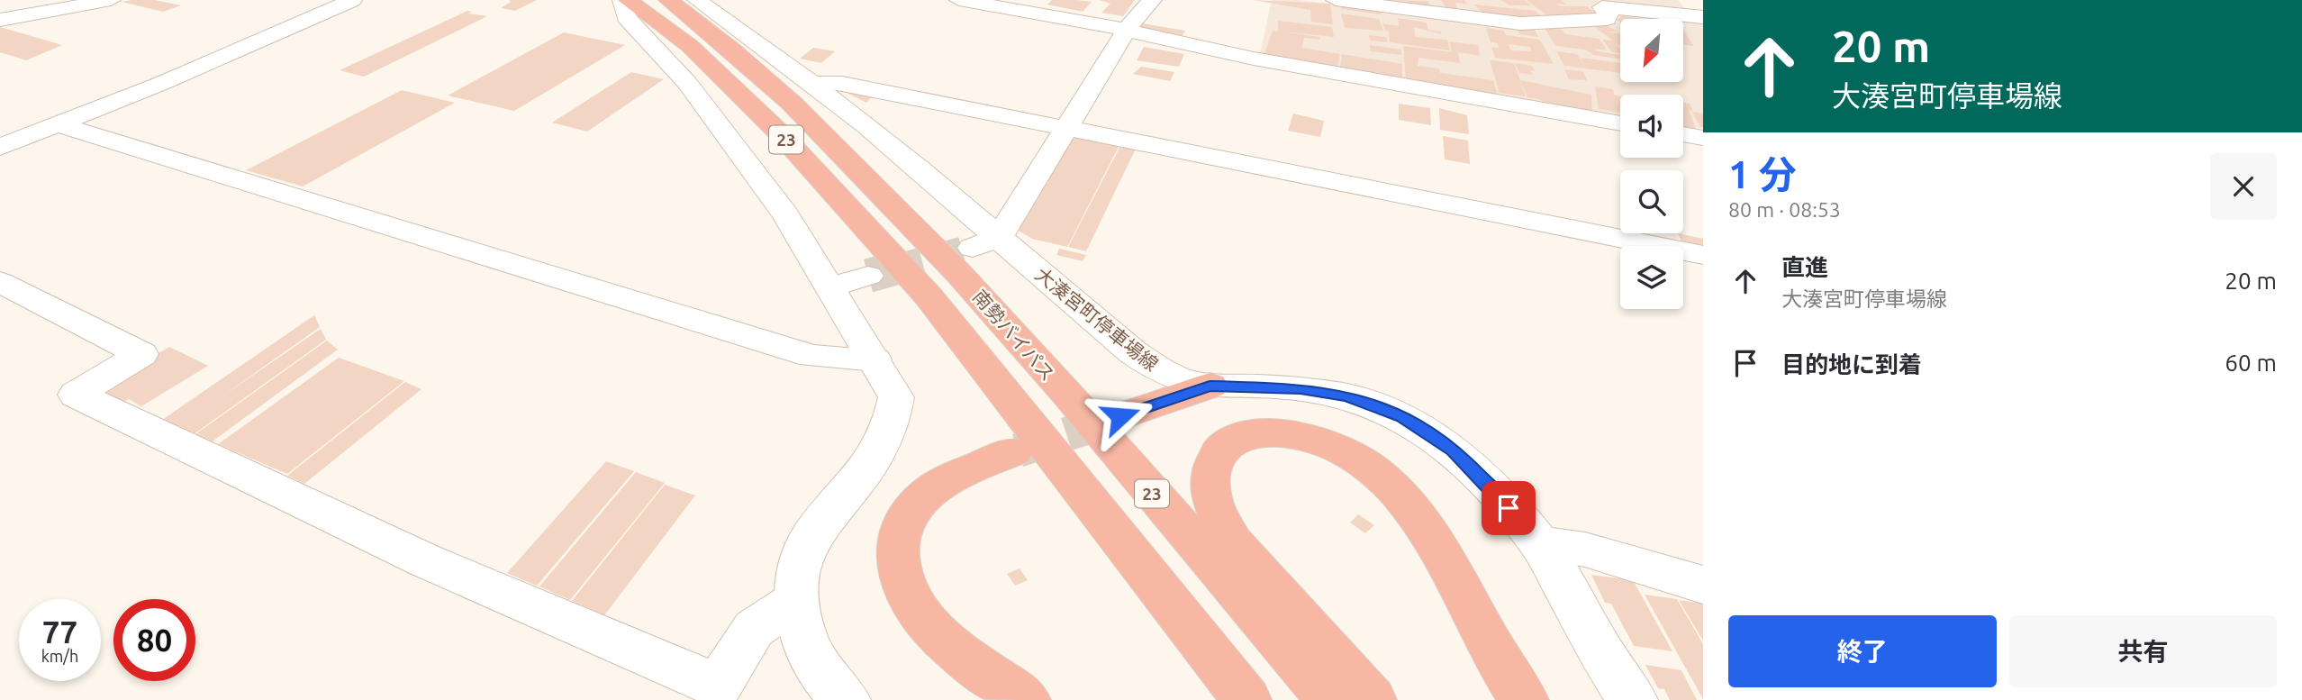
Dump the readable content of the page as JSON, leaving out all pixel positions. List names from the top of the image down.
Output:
{
  "streets": {
    "highway": ["23", "南勢バイパス"],
    "street": ["大湊宮町停車場線"]
  },
  "north": "bottom left",
  "page": {
    "turn": ["20 m", "大湊宮町停車場線"],
    "heading": ["1 分", "80 m · 08:53"],
    "list": [
      {
        "name": "直進",
        "note": "大湊宮町停車場線",
        "value": "20 m"
      },
      {
        "name": "目的地に到着",
        "value": "60 m"
      }
    ],
    "speed": "77 km/h",
    "limit": "80",
    "buttons": ["終了", "共有"]
  }
}
